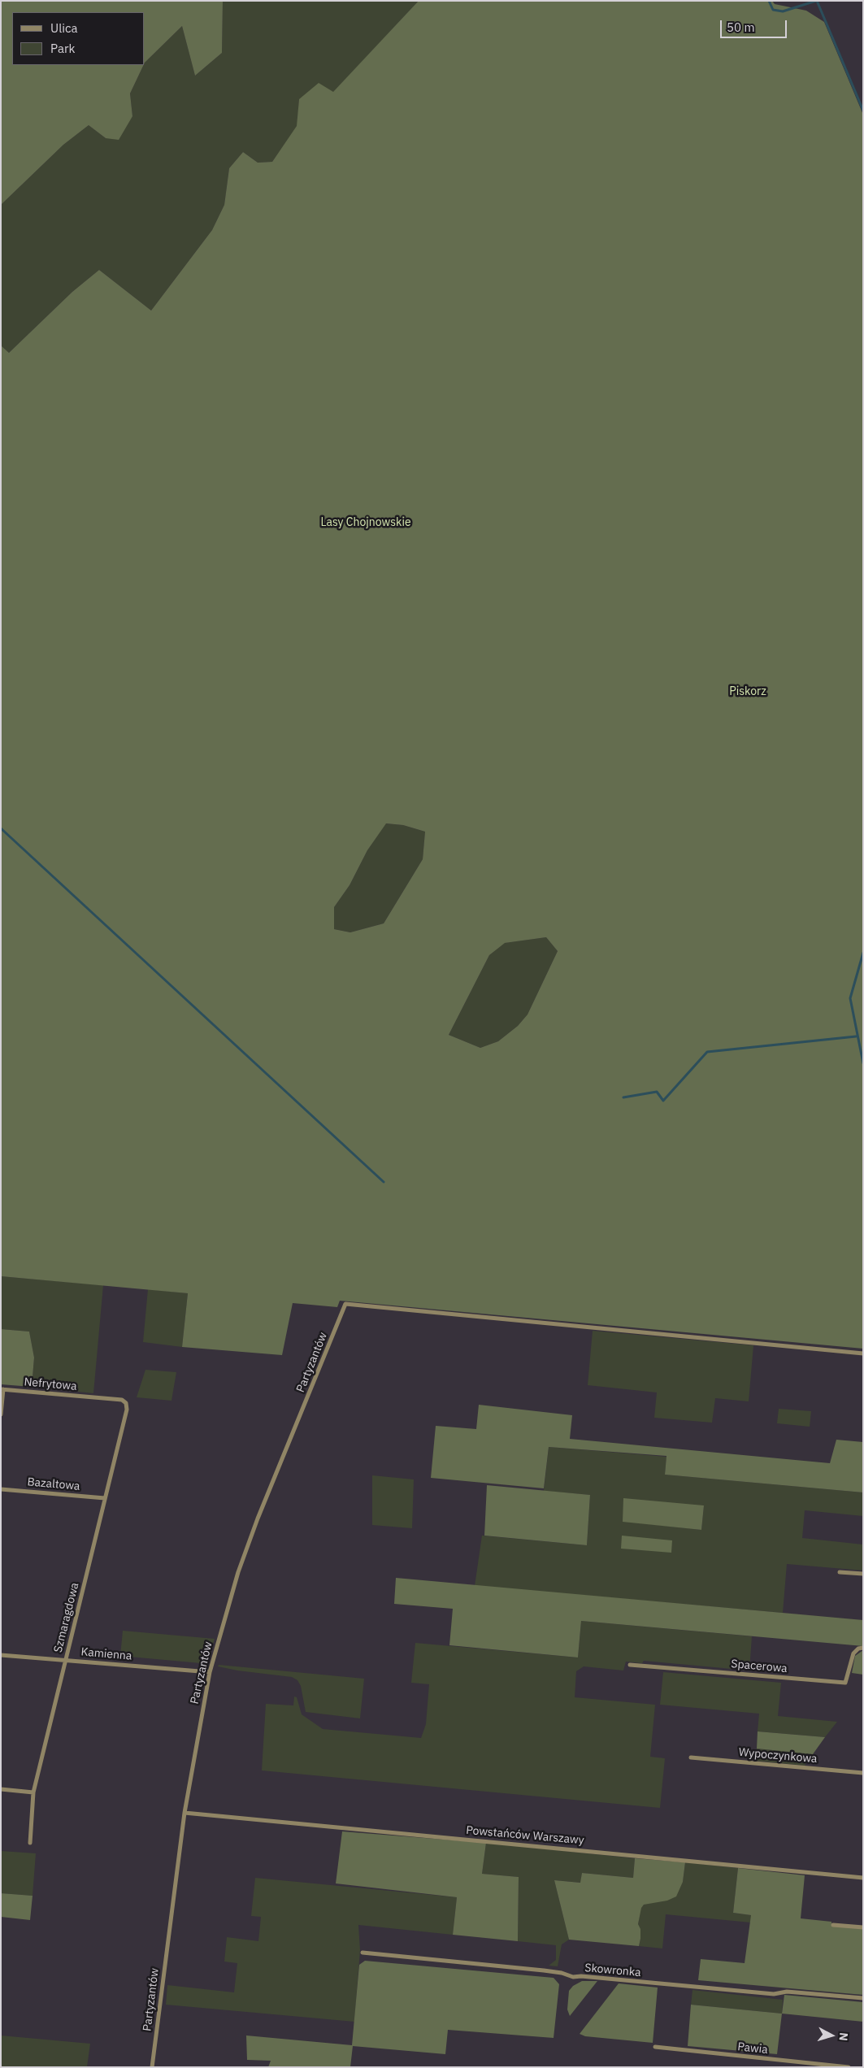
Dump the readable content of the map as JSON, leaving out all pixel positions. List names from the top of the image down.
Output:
{
  "streets": {
    "street": [
      "Partyzantów",
      "Nefrytowa",
      "Bazaltowa",
      "Szmaragdowa",
      "Kamienna",
      "Spacerowa",
      "Wypoczynkowa",
      "Powstańców Warszawy",
      "Skowronka",
      "Pawia"
    ]
  },
  "crossings": [
    ["Partyzantów", "Kamienna"],
    ["Partyzantów", "Powstańców Warszawy"],
    ["Nefrytowa", "Szmaragdowa"],
    ["Bazaltowa", "Szmaragdowa"],
    ["Szmaragdowa", "Kamienna"]
  ],
  "parks": ["Lasy Chojnowskie", "Piskorz"],
  "legend": ["Ulica", "Park"],
  "scale_bar": "50 m",
  "north": "right"
}
